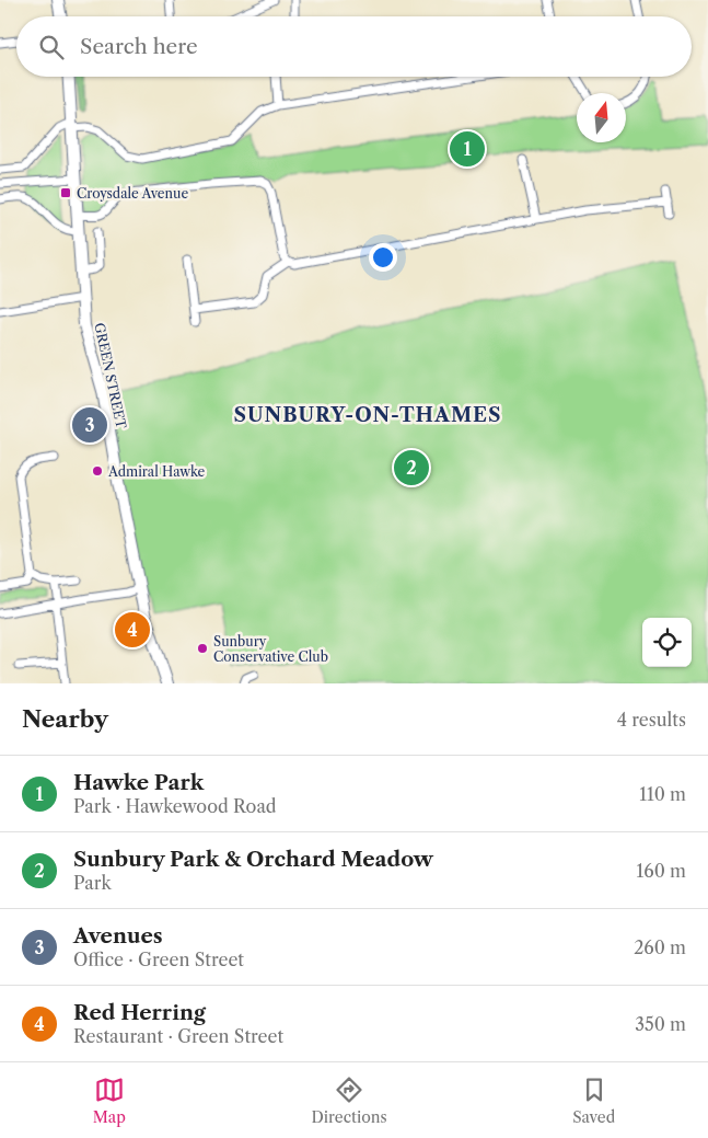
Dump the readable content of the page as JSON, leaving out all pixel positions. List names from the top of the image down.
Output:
{
  "streets": {
    "street": ["GREEN STREET"]
  },
  "districts": ["SUNBURY-ON-THAMES"],
  "places": {
    "transit": ["Croysdale Avenue"],
    "other": ["Admiral Hawke", "Sunbury Conservative Club"]
  },
  "north": "top",
  "page": {
    "search": "Search here",
    "pins": [
      "1",
      "3",
      "2",
      "4"
    ],
    "heading": ["Nearby", "4 results"],
    "list": [
      {
        "mark": "1",
        "name": "Hawke Park",
        "note": "Park · Hawkewood Road",
        "value": "110 m"
      },
      {
        "mark": "2",
        "name": "Sunbury Park & Orchard Meadow",
        "note": "Park",
        "value": "160 m"
      },
      {
        "mark": "3",
        "name": "Avenues",
        "note": "Office · Green Street",
        "value": "260 m"
      },
      {
        "mark": "4",
        "name": "Red Herring",
        "note": "Restaurant · Green Street",
        "value": "350 m"
      }
    ],
    "nav": ["Map", "Directions", "Saved"]
  }
}
